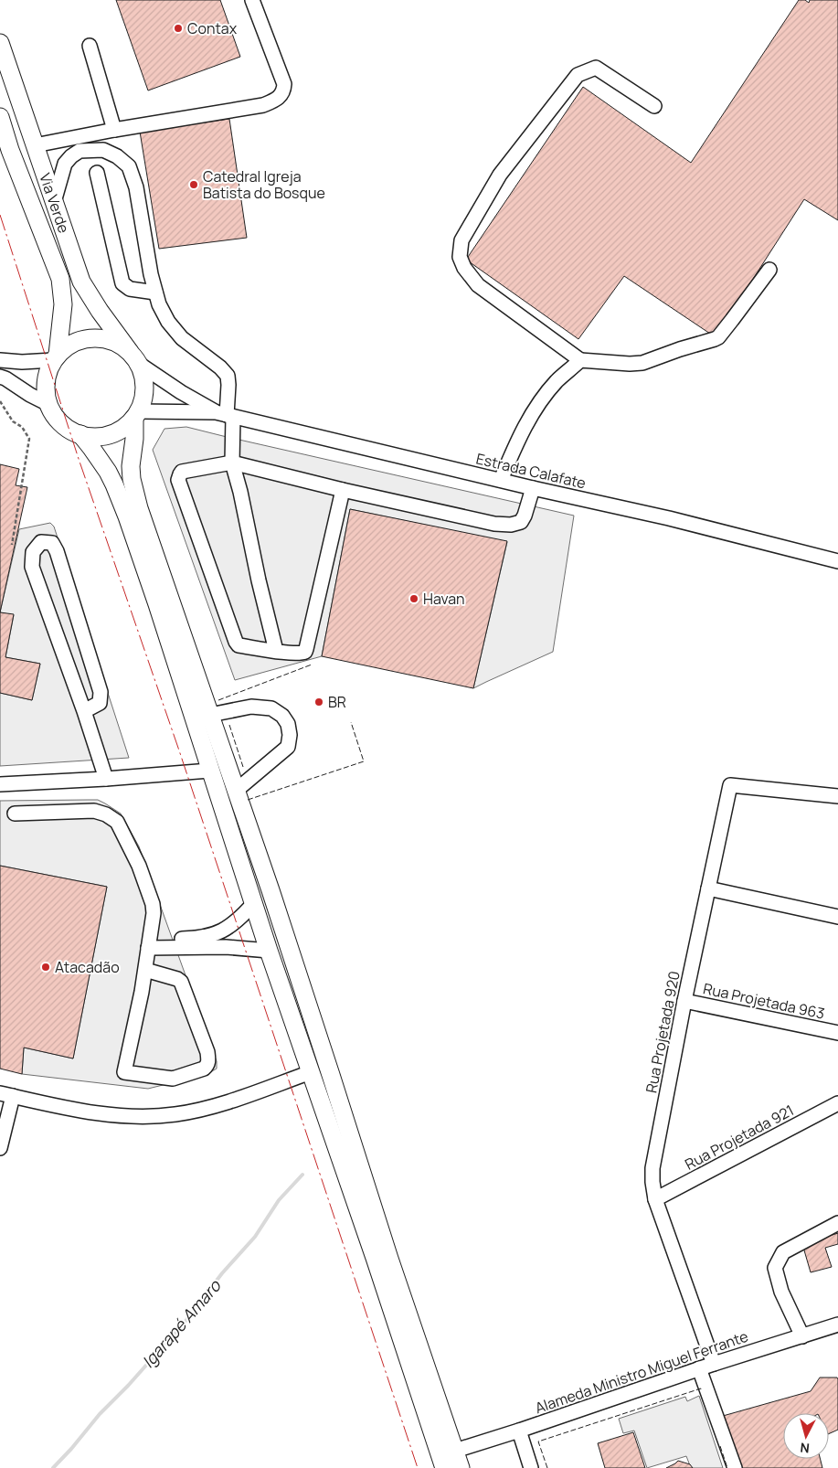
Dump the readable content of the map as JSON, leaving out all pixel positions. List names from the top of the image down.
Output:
{
  "streets": {
    "main road": ["Via Verde"],
    "street": [
      "Estrada Calafate",
      "Rua Projetada 963",
      "Rua Projetada 920",
      "Rua Projetada 921",
      "Alameda Ministro Miguel Ferrante"
    ]
  },
  "crossings": [
    ["Via Verde", "Estrada Calafate"],
    ["Rua Projetada 963", "Rua Projetada 920"],
    ["Rua Projetada 920", "Rua Projetada 921"],
    ["Rua Projetada 920", "Alameda Ministro Miguel Ferrante"]
  ],
  "water": ["Igarapé Amaro"],
  "places": [
    "Contax",
    "Catedral Igreja Batista do Bosque",
    "Havan",
    "BR",
    "Atacadão"
  ],
  "north": "bottom"
}
